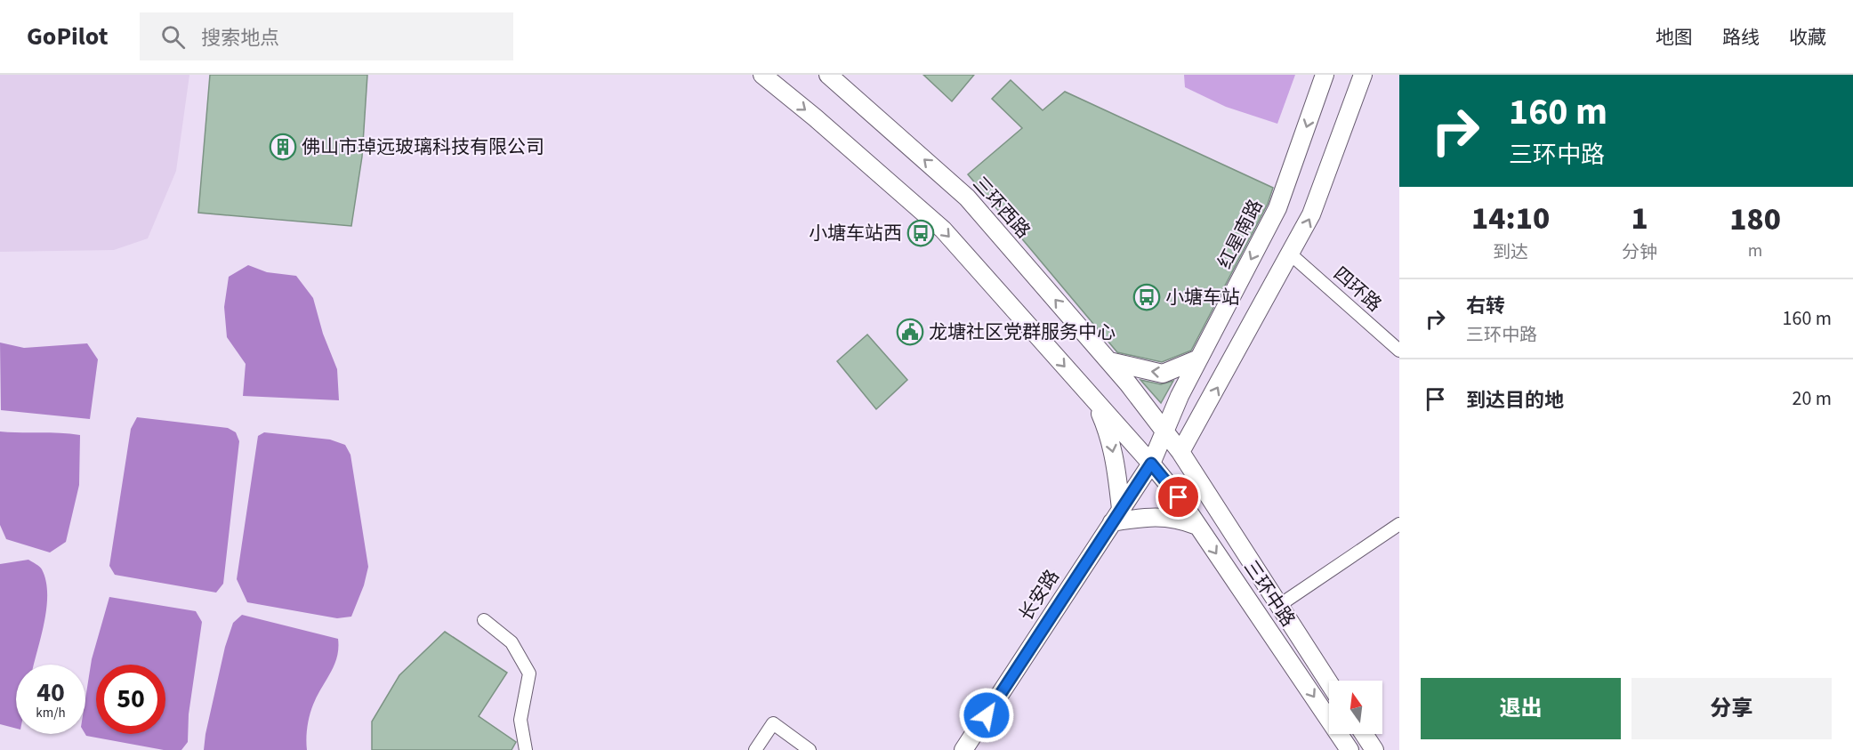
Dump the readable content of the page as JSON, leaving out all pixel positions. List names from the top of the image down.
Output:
{
  "streets": {
    "main road": [
      "三环西路",
      "红星南路",
      "三环中路",
      "长安路"
    ],
    "street": ["四环路"]
  },
  "crossings": [
    ["三环西路", "红星南路"],
    ["三环西路", "三环中路"],
    ["红星南路", "三环中路"],
    ["红星南路", "长安路"],
    ["三环中路", "长安路"]
  ],
  "one_way": ["三环西路", "三环中路"],
  "places": {
    "building": ["佛山市琸远玻璃科技有限公司"],
    "bus stop": ["小塘车站西", "小塘车站"],
    "public building": ["龙塘社区党群服务中心"]
  },
  "north": "top",
  "page": {
    "header": "GoPilot",
    "search": "搜索地点",
    "nav": ["地图", "路线", "收藏"],
    "turn": ["160 m", "三环中路"],
    "eta": [
      "14:10",
      "到达",
      "1",
      "分钟",
      "180",
      "m"
    ],
    "list": [
      {
        "name": "右转",
        "note": "三环中路",
        "value": "160 m"
      },
      {
        "name": "到达目的地",
        "value": "20 m"
      }
    ],
    "speed": "40 km/h",
    "limit": "50",
    "buttons": ["退出", "分享"]
  }
}
